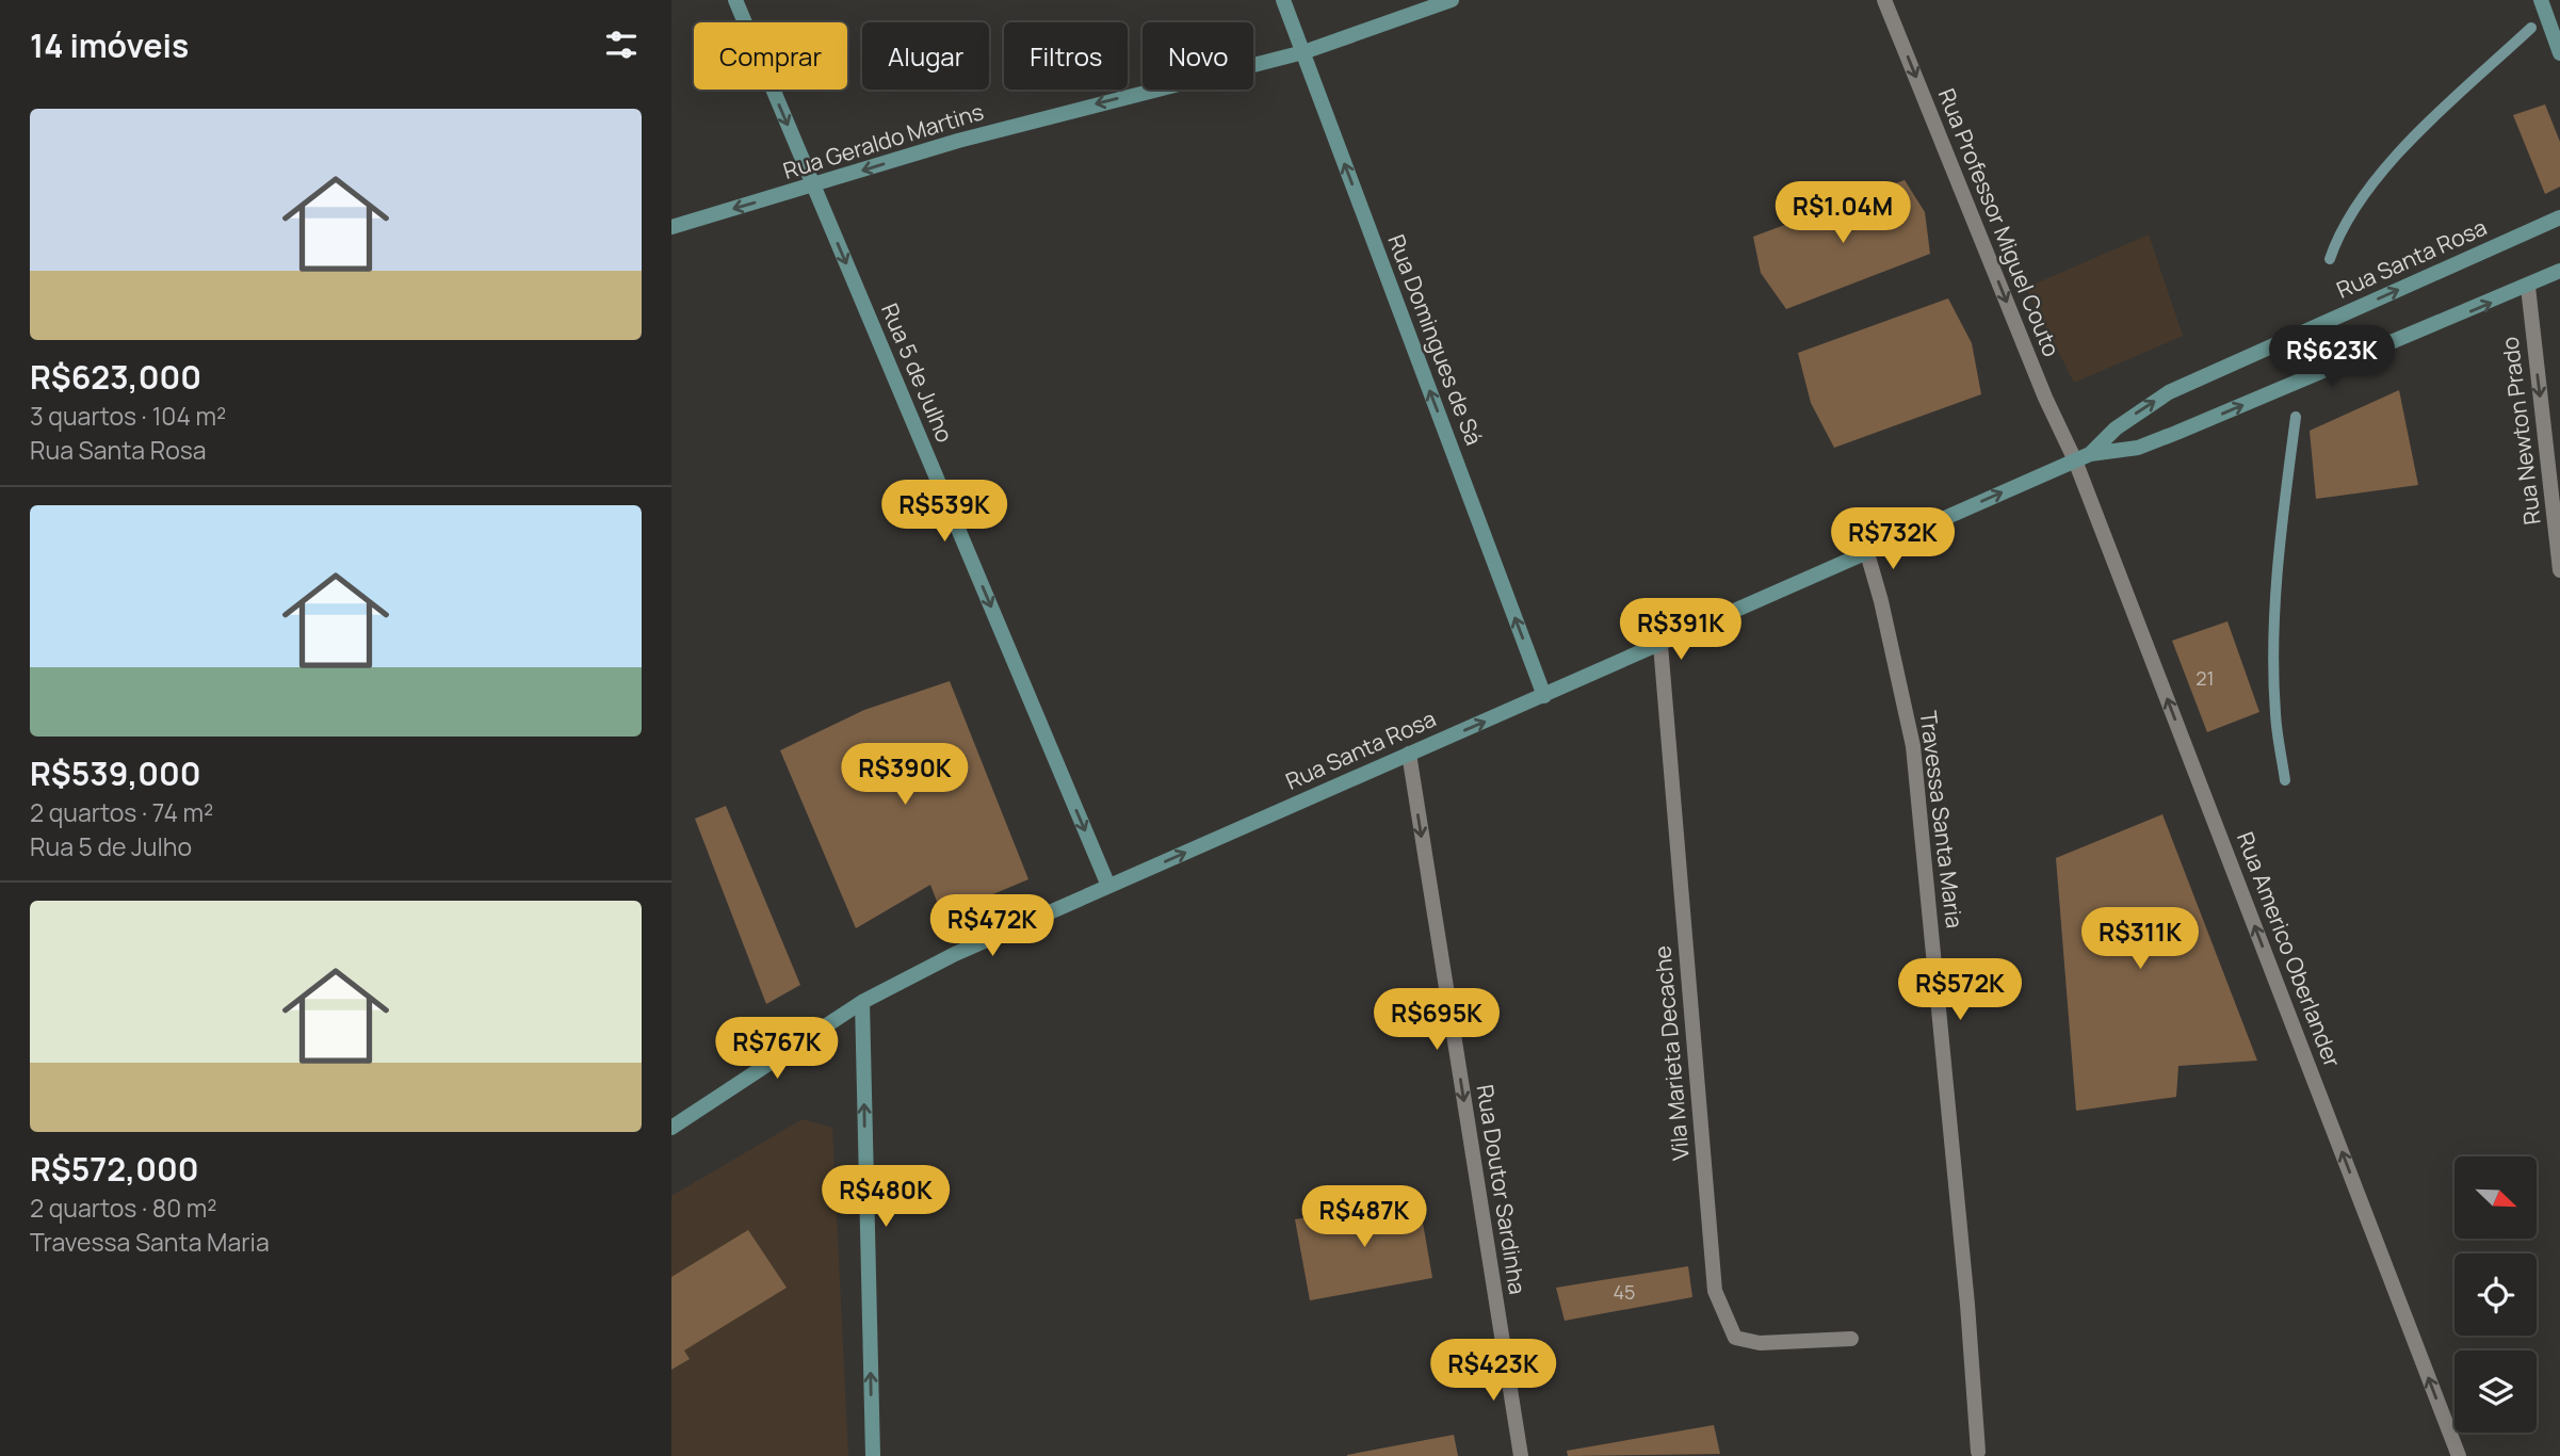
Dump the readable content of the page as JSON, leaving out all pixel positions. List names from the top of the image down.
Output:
{
  "streets": {
    "street": [
      "Rua Geraldo Martins",
      "Rua Professor Miguel Couto",
      "Rua Santa Rosa",
      "Rua Domingues de Sá",
      "Rua 5 de Julho",
      "Rua Newton Prado",
      "Travessa Santa Maria",
      "Rua Americo Oberlander",
      "Vila Marieta Decache",
      "Rua Doutor Sardinha"
    ]
  },
  "crossings": [
    ["Rua Geraldo Martins", "Rua Domingues de Sá"],
    ["Rua Geraldo Martins", "Rua 5 de Julho"],
    ["Rua Professor Miguel Couto", "Rua Santa Rosa"],
    ["Rua Professor Miguel Couto", "Rua Americo Oberlander"],
    ["Rua Santa Rosa", "Rua Domingues de Sá"],
    ["Rua Santa Rosa", "Rua 5 de Julho"],
    ["Rua Santa Rosa", "Rua Newton Prado"],
    ["Rua Santa Rosa", "Travessa Santa Maria"],
    ["Rua Santa Rosa", "Rua Americo Oberlander"],
    ["Rua Santa Rosa", "Vila Marieta Decache"],
    ["Rua Santa Rosa", "Rua Doutor Sardinha"]
  ],
  "one_way": [
    "Rua Geraldo Martins",
    "Rua Professor Miguel Couto",
    "Rua Santa Rosa",
    "Rua Domingues de Sá",
    "Rua 5 de Julho",
    "Rua Newton Prado",
    "Rua Americo Oberlander",
    "Rua Doutor Sardinha"
  ],
  "house_numbers": ["21", "45"],
  "north": "bottom right",
  "page": {
    "heading": "14 imóveis",
    "chip": [
      "Comprar",
      "Alugar",
      "Filtros",
      "Novo"
    ],
    "list": [
      {
        "name": "R$623,000",
        "note": "3 quartos · 104 m² · Rua Santa Rosa"
      },
      {
        "name": "R$539,000",
        "note": "2 quartos · 74 m² · Rua 5 de Julho"
      },
      {
        "name": "R$572,000",
        "note": "2 quartos · 80 m² · Travessa Santa Maria"
      }
    ],
    "price": [
      "R$1.04M",
      "R$623K",
      "R$539K",
      "R$732K",
      "R$391K",
      "R$390K",
      "R$472K",
      "R$311K",
      "R$572K",
      "R$695K",
      "R$767K",
      "R$480K",
      "R$487K",
      "R$423K"
    ]
  }
}
